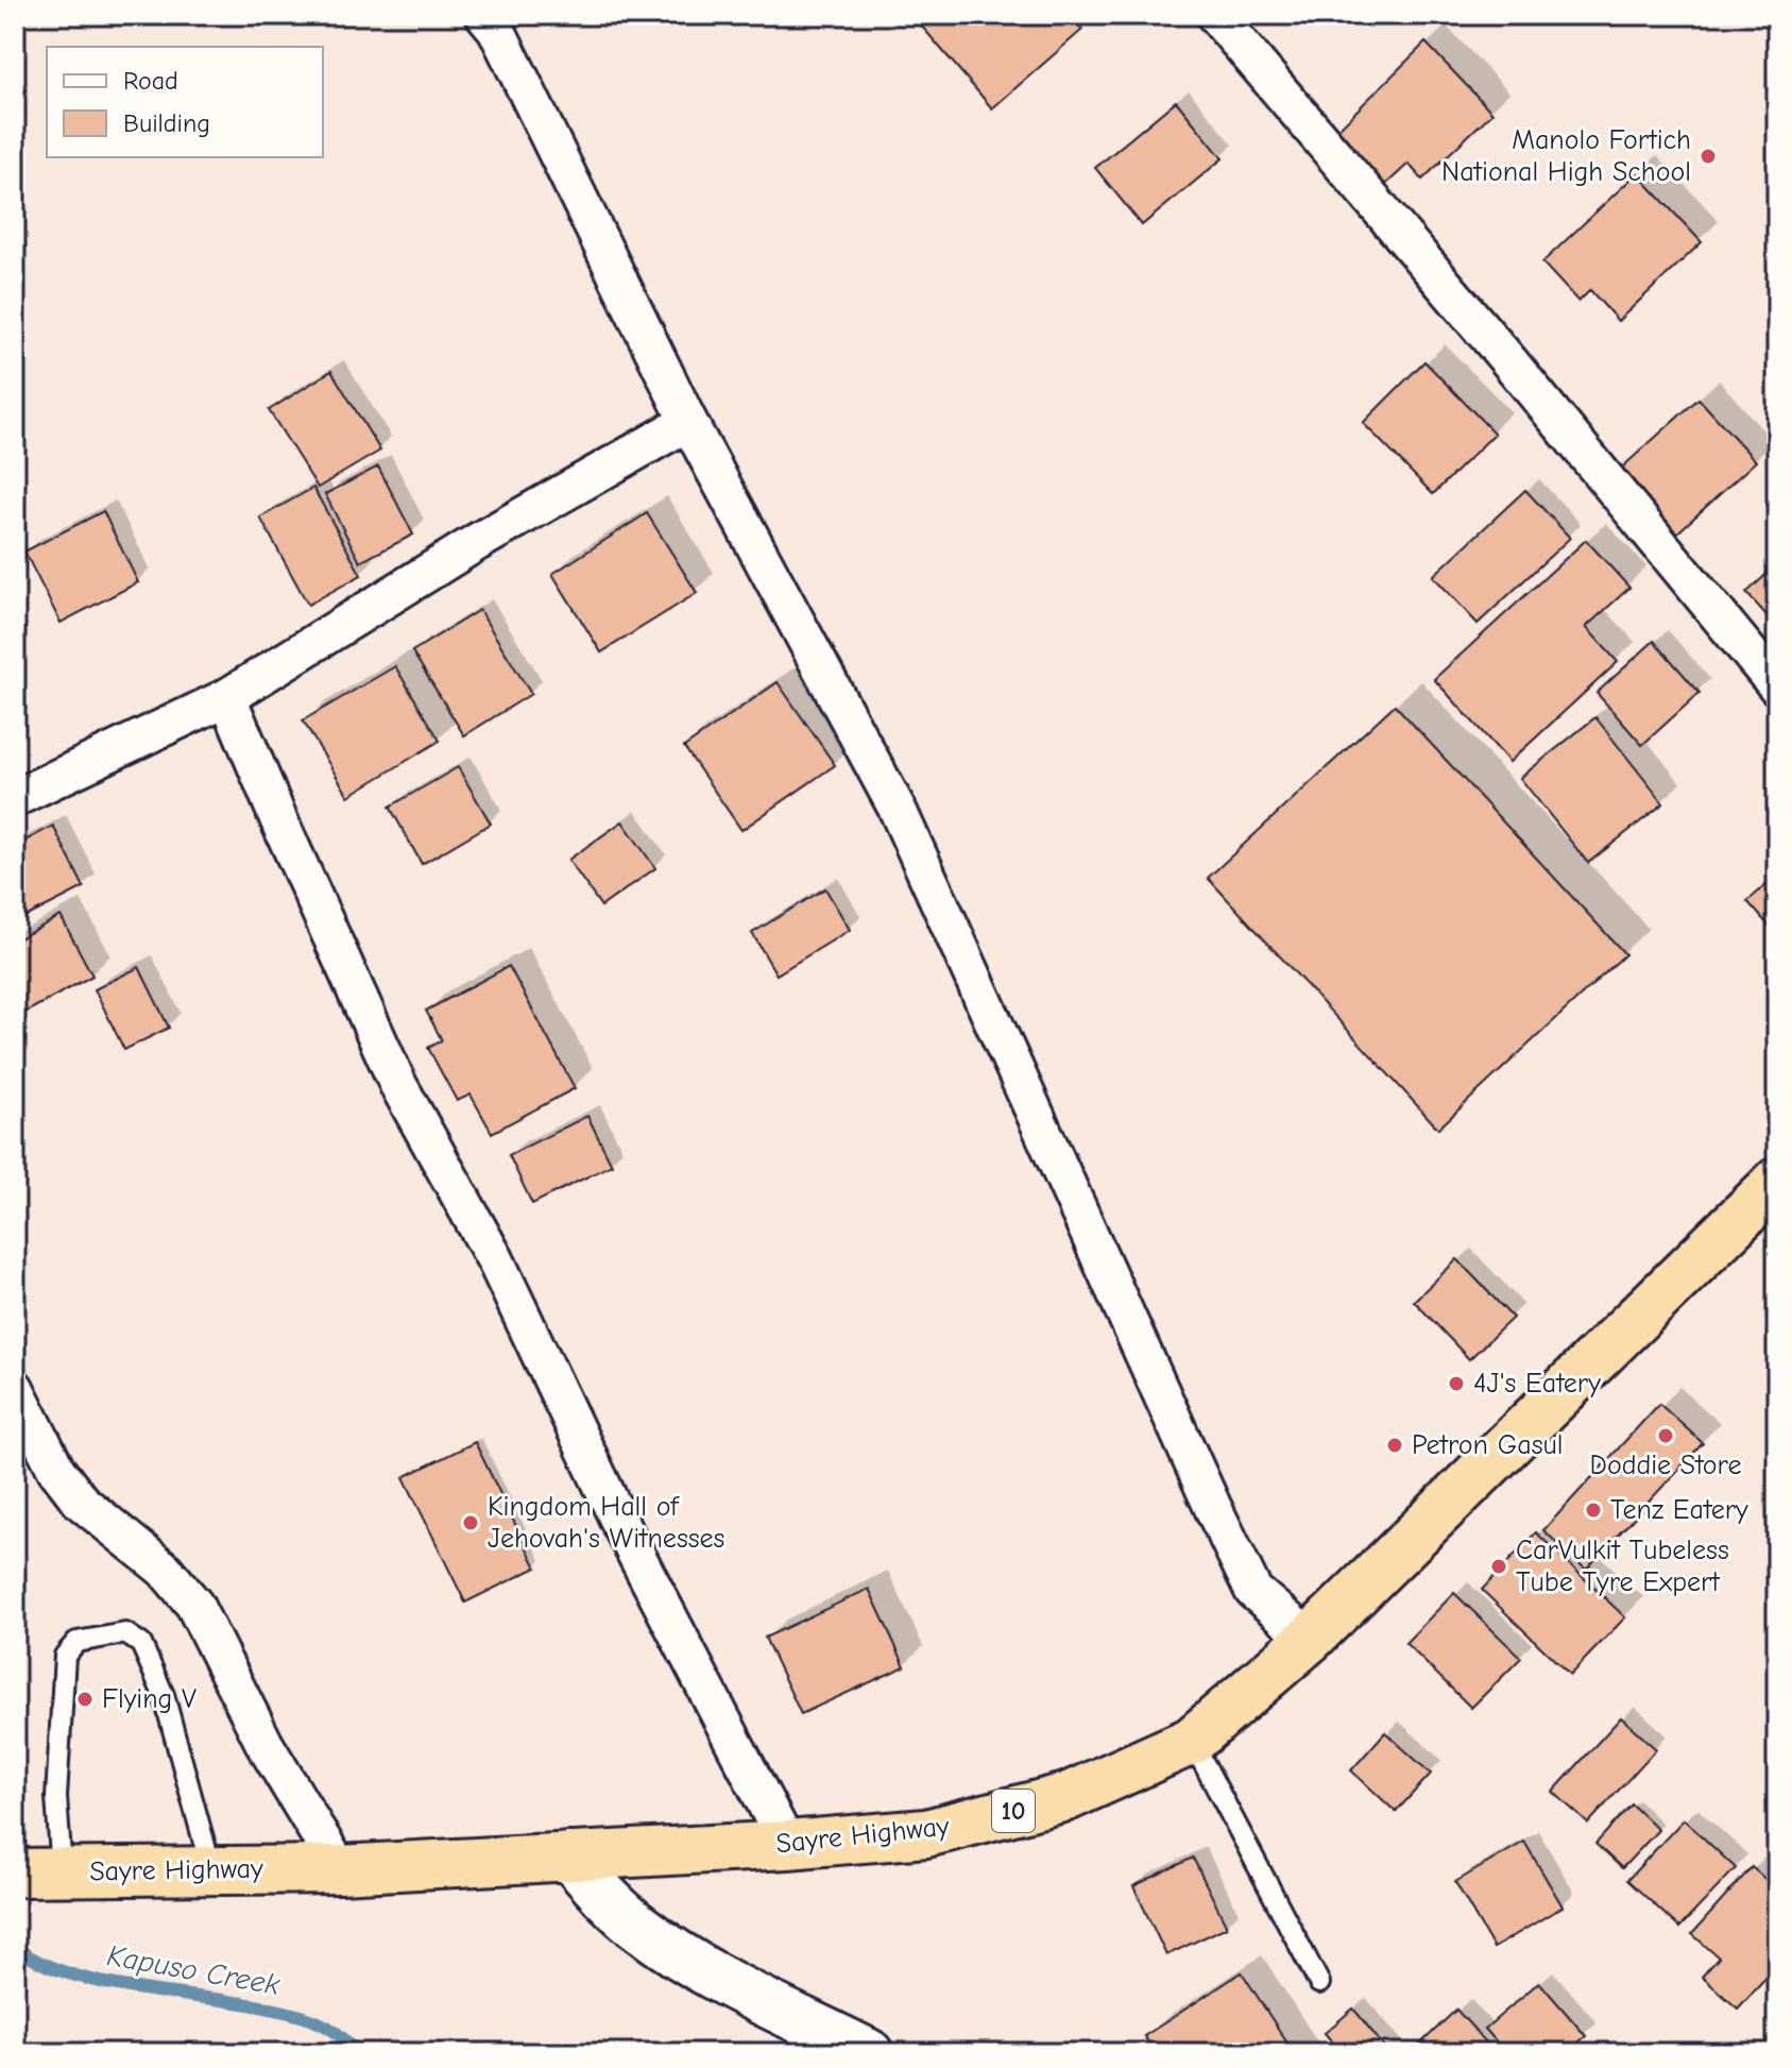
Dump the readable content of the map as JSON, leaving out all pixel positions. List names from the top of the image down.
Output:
{
  "streets": {
    "highway": ["10", "Sayre Highway"]
  },
  "water": ["Kapuso Creek"],
  "places": [
    "Manolo Fortich National High School",
    "4J's Eatery",
    "Doddie Store",
    "Petron Gasul",
    "Tenz Eatery",
    "Kingdom Hall of Jehovah's Witnesses",
    "CarVulkit Tubeless Tube Tyre Expert",
    "Flying V"
  ],
  "legend": ["Road", "Building"]
}
